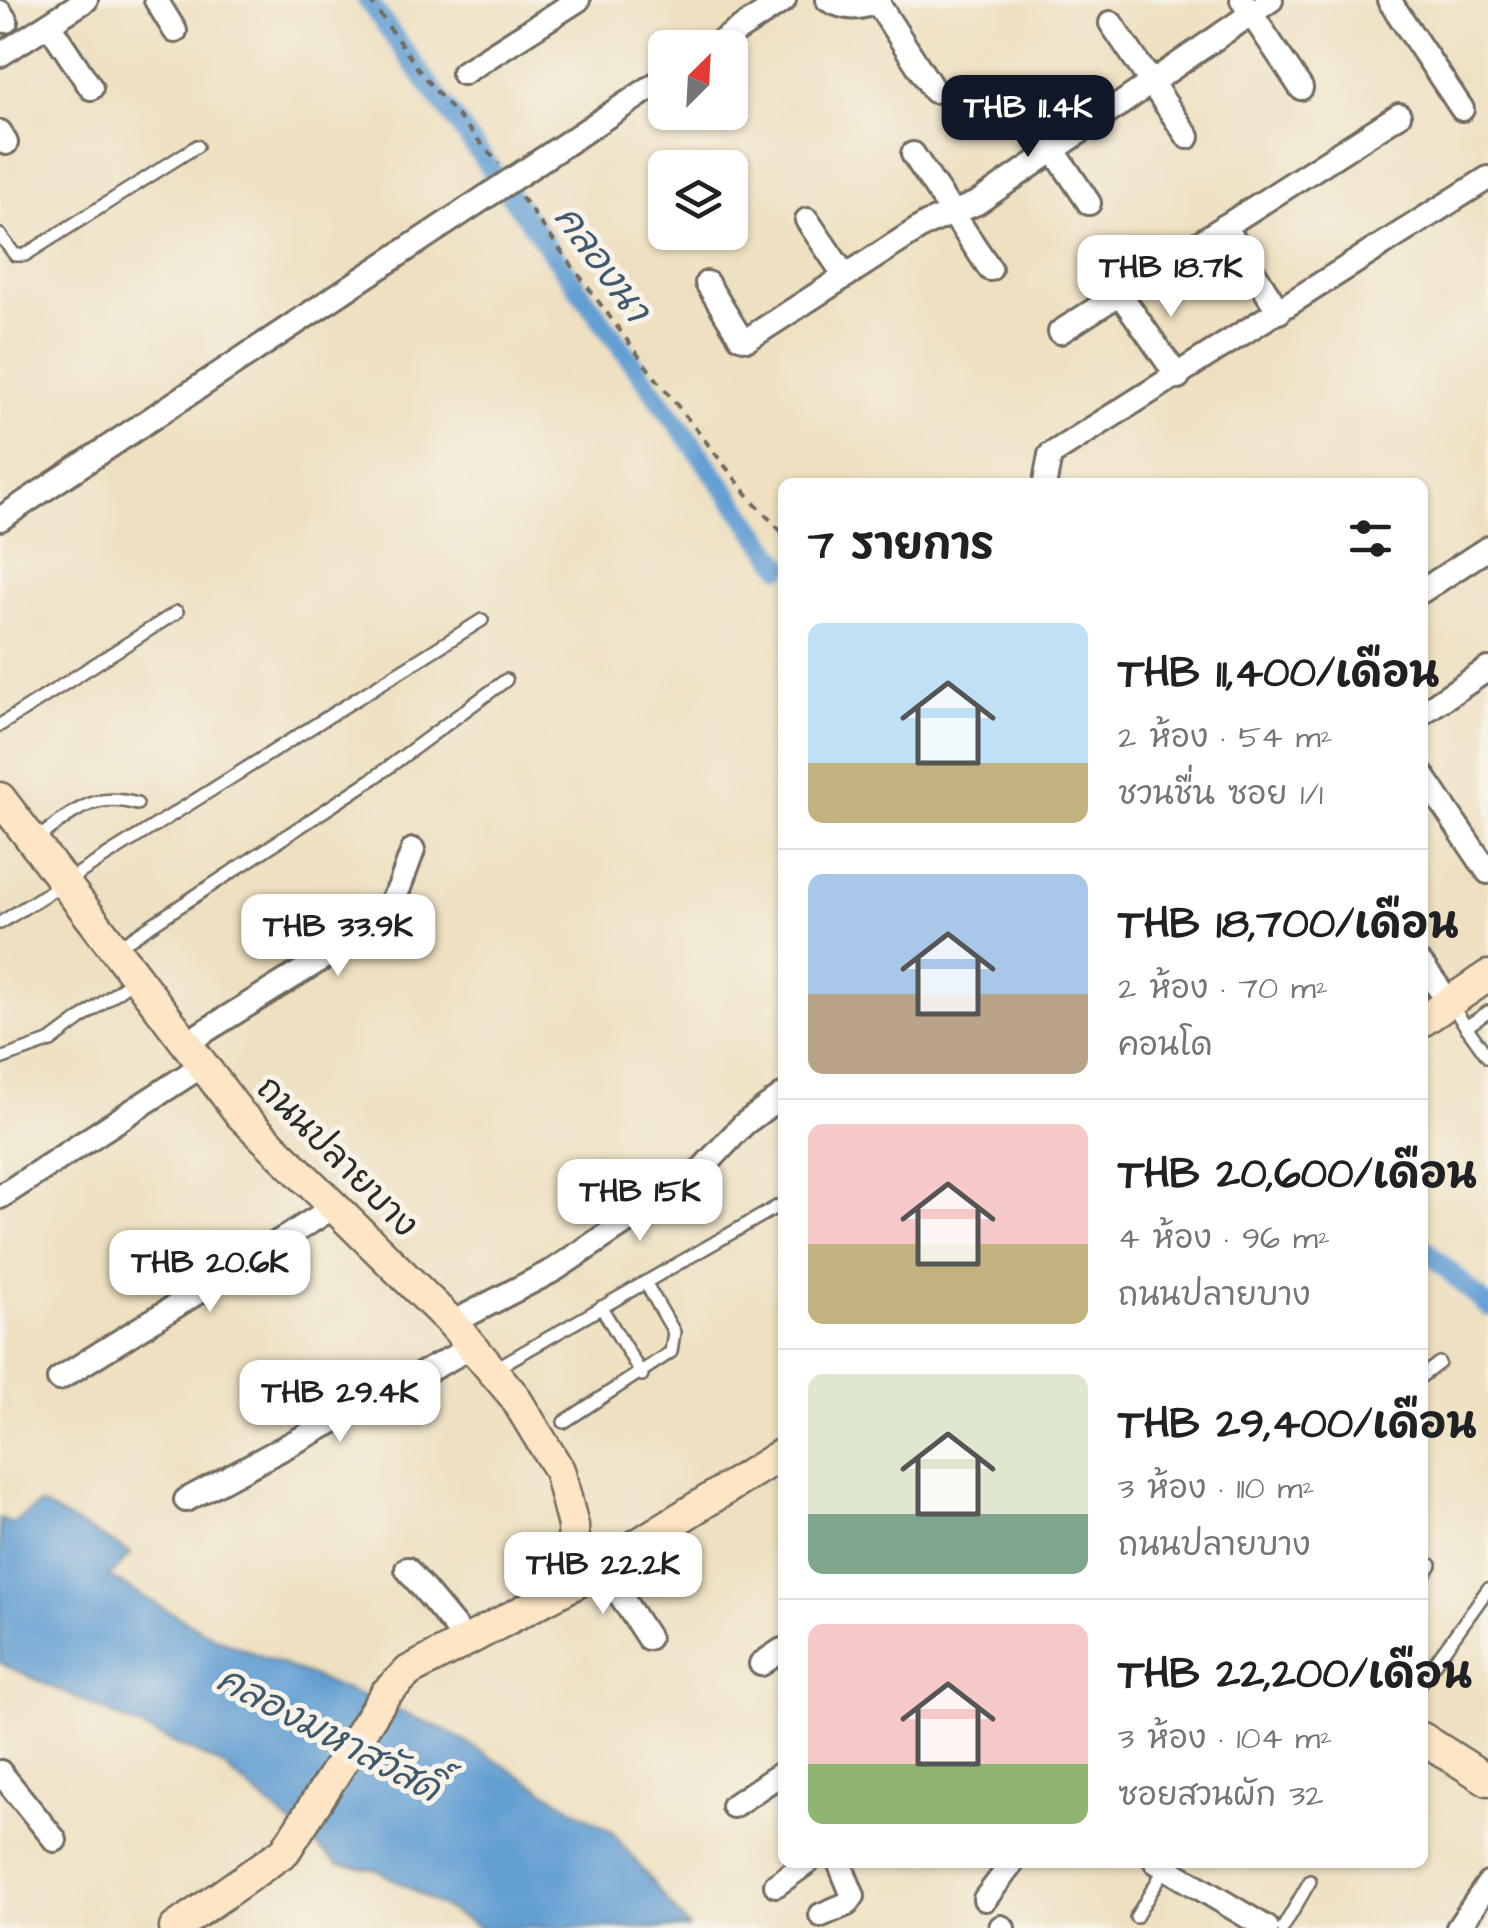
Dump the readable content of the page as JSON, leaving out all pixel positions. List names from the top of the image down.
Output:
{
  "streets": {
    "street": ["ถนนปลายบาง"]
  },
  "water": ["คลองนา", "คลองมหาสวัสดิ์"],
  "north": "top right",
  "page": {
    "price": [
      "THB 11.4K",
      "THB 18.7K",
      "THB 33.9K",
      "THB 15K",
      "THB 20.6K",
      "THB 29.4K",
      "THB 22.2K"
    ],
    "heading": "7 รายการ",
    "list": [
      {
        "name": "THB 11,400/เดือน",
        "note": "2 ห้อง · 54 m² · ชวนชื่น ซอย 1/1"
      },
      {
        "name": "THB 18,700/เดือน",
        "note": "2 ห้อง · 70 m² · คอนโด"
      },
      {
        "name": "THB 20,600/เดือน",
        "note": "4 ห้อง · 96 m² · ถนนปลายบาง"
      },
      {
        "name": "THB 29,400/เดือน",
        "note": "3 ห้อง · 110 m² · ถนนปลายบาง"
      },
      {
        "name": "THB 22,200/เดือน",
        "note": "3 ห้อง · 104 m² · ซอยสวนผัก 32"
      }
    ]
  }
}
